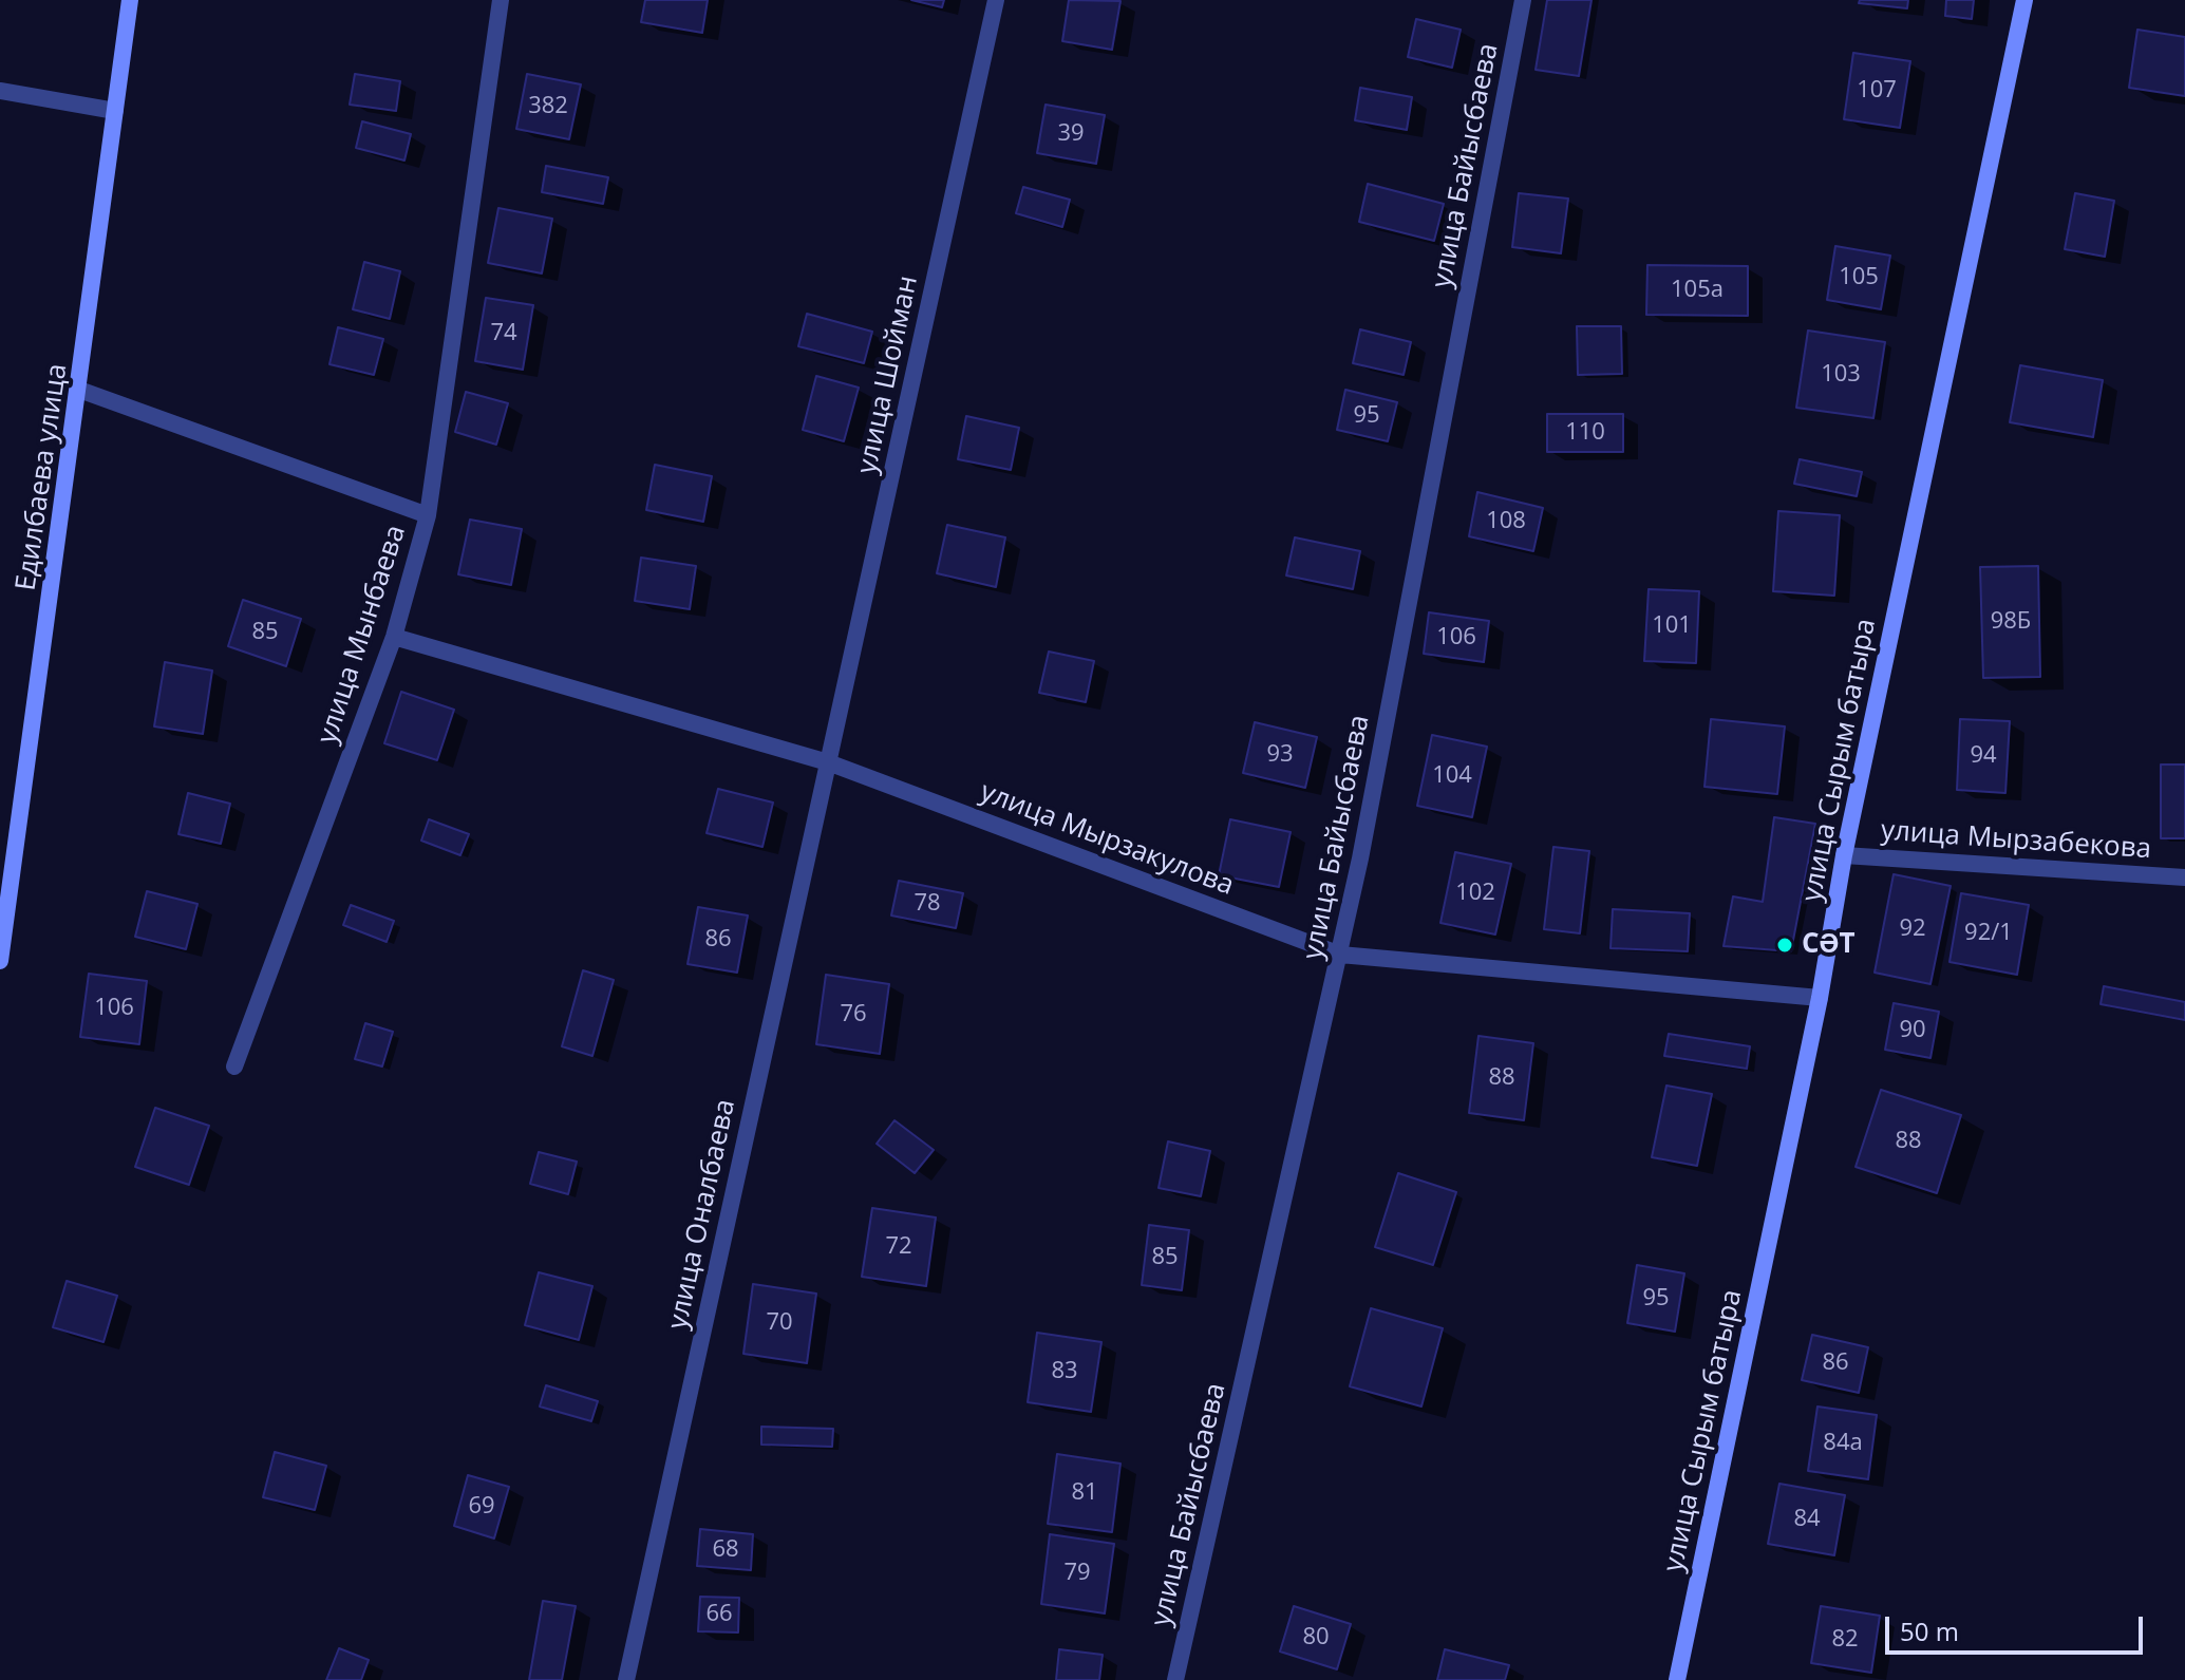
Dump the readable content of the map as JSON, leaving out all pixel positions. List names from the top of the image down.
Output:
{
  "streets": {
    "street": [
      "улица Байысбаева",
      "улица Шойман",
      "Едилбаева улица",
      "улица Мынбаева",
      "улица Сырым батыра",
      "улица Мырзакулова",
      "улица Мырзабекова",
      "улица Оналбаева"
    ]
  },
  "crossings": [
    ["улица Байысбаева", "улица Мырзакулова"],
    ["улица Шойман", "улица Мырзакулова"],
    ["улица Шойман", "улица Оналбаева"],
    ["улица Мынбаева", "улица Мырзакулова"],
    ["улица Сырым батыра", "улица Мырзакулова"],
    ["улица Сырым батыра", "улица Мырзабекова"],
    ["улица Мырзакулова", "улица Оналбаева"]
  ],
  "places": ["СƏТ"],
  "house_numbers": [
    "107",
    "382",
    "39",
    "105",
    "105а",
    "74",
    "103",
    "95",
    "110",
    "108",
    "98Б",
    "101",
    "85",
    "106",
    "93",
    "94",
    "104",
    "102",
    "78",
    "92",
    "92/1",
    "86",
    "106",
    "76",
    "90",
    "88",
    "88",
    "72",
    "85",
    "95",
    "70",
    "86",
    "83",
    "84а",
    "81",
    "69",
    "84",
    "68",
    "79",
    "66",
    "80",
    "82"
  ],
  "scale_bar": "50 m"
}
